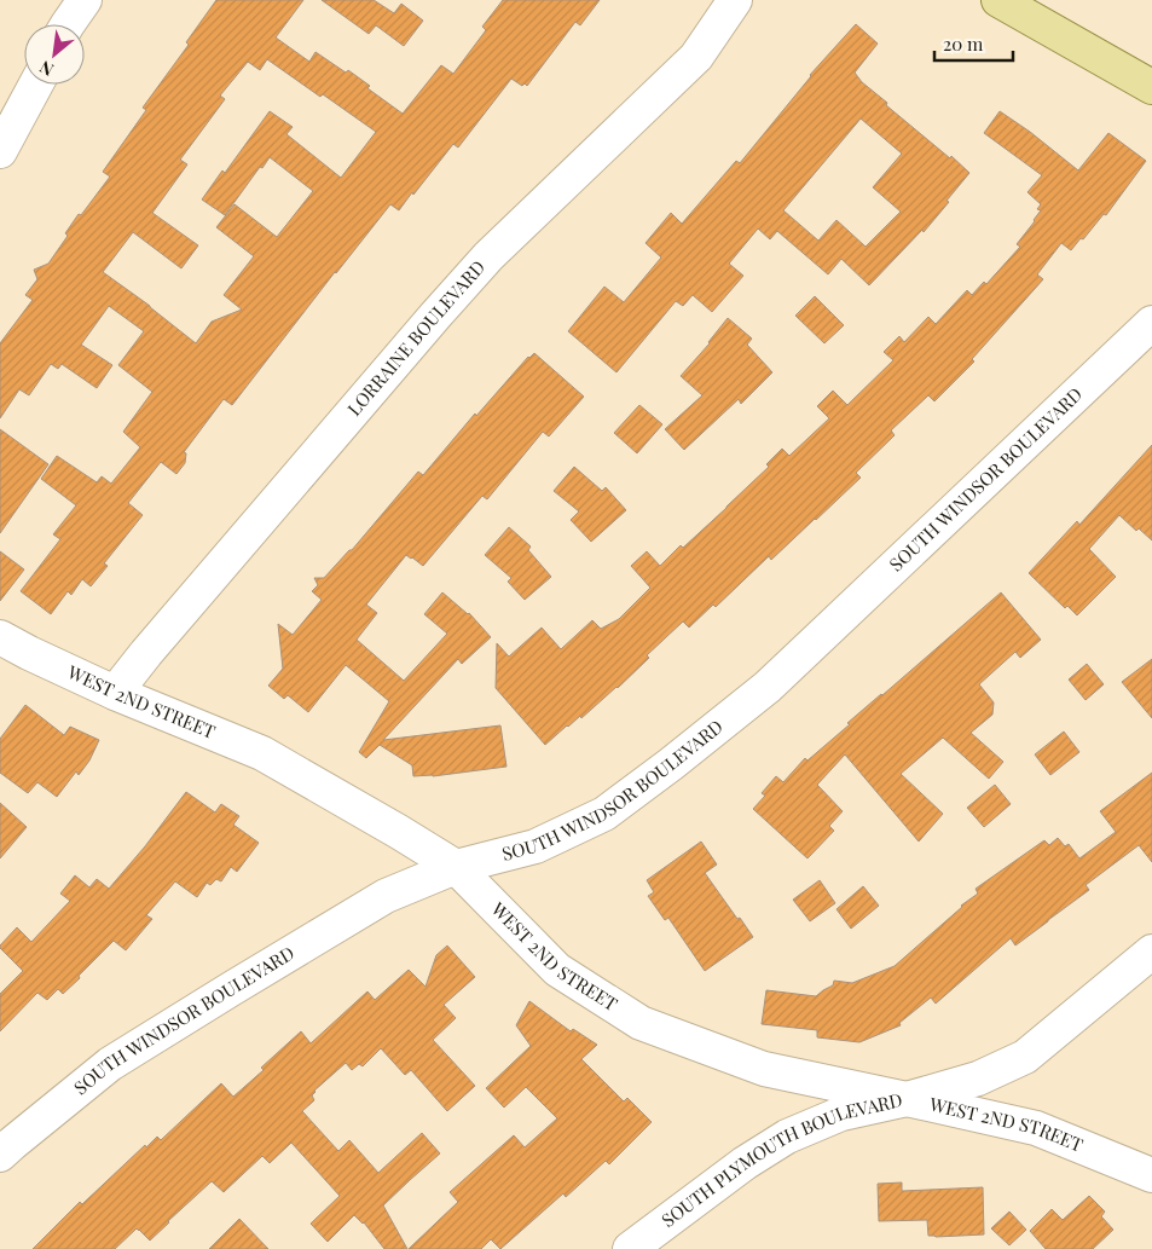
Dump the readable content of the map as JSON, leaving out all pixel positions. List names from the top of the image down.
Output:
{
  "streets": {
    "street": [
      "LORRAINE BOULEVARD",
      "SOUTH WINDSOR BOULEVARD",
      "WEST 2ND STREET",
      "SOUTH PLYMOUTH BOULEVARD"
    ]
  },
  "crossings": [
    ["LORRAINE BOULEVARD", "WEST 2ND STREET"],
    ["SOUTH WINDSOR BOULEVARD", "WEST 2ND STREET"],
    ["WEST 2ND STREET", "SOUTH PLYMOUTH BOULEVARD"]
  ],
  "scale_bar": "20 m",
  "north": "bottom left"
}
